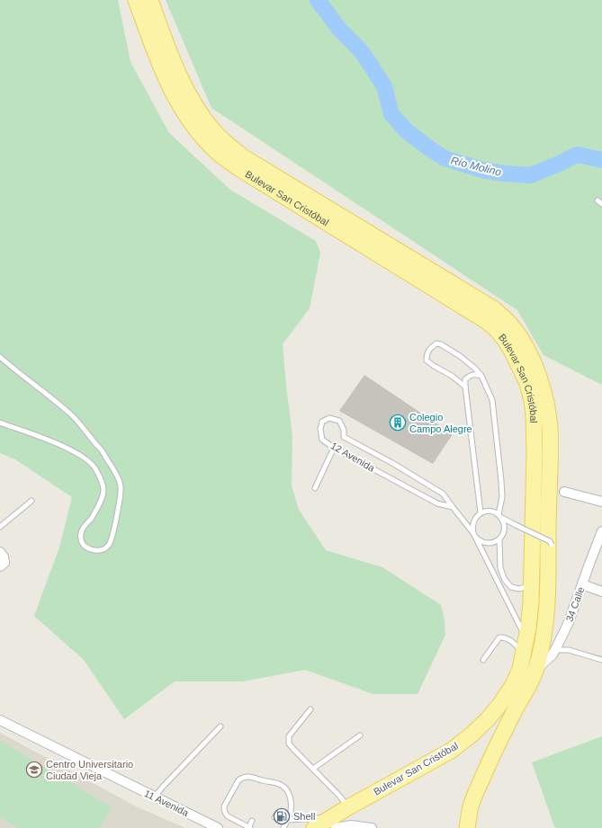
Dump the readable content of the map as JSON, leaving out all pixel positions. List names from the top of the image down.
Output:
{
  "streets": {
    "main road": ["Bulevar San Cristóbal"],
    "street": ["34 Calle", "11 Avenida"],
    "lane": ["12 Avenida"]
  },
  "crossings": [
    ["Bulevar San Cristóbal", "12 Avenida"],
    ["Bulevar San Cristóbal", "34 Calle"]
  ],
  "water": ["Río Molino"],
  "places": {
    "building": ["Colegio Campo Alegre"],
    "school or university": ["Centro Universitario Ciudad Vieja"],
    "fuel station": ["Shell"]
  }
}
